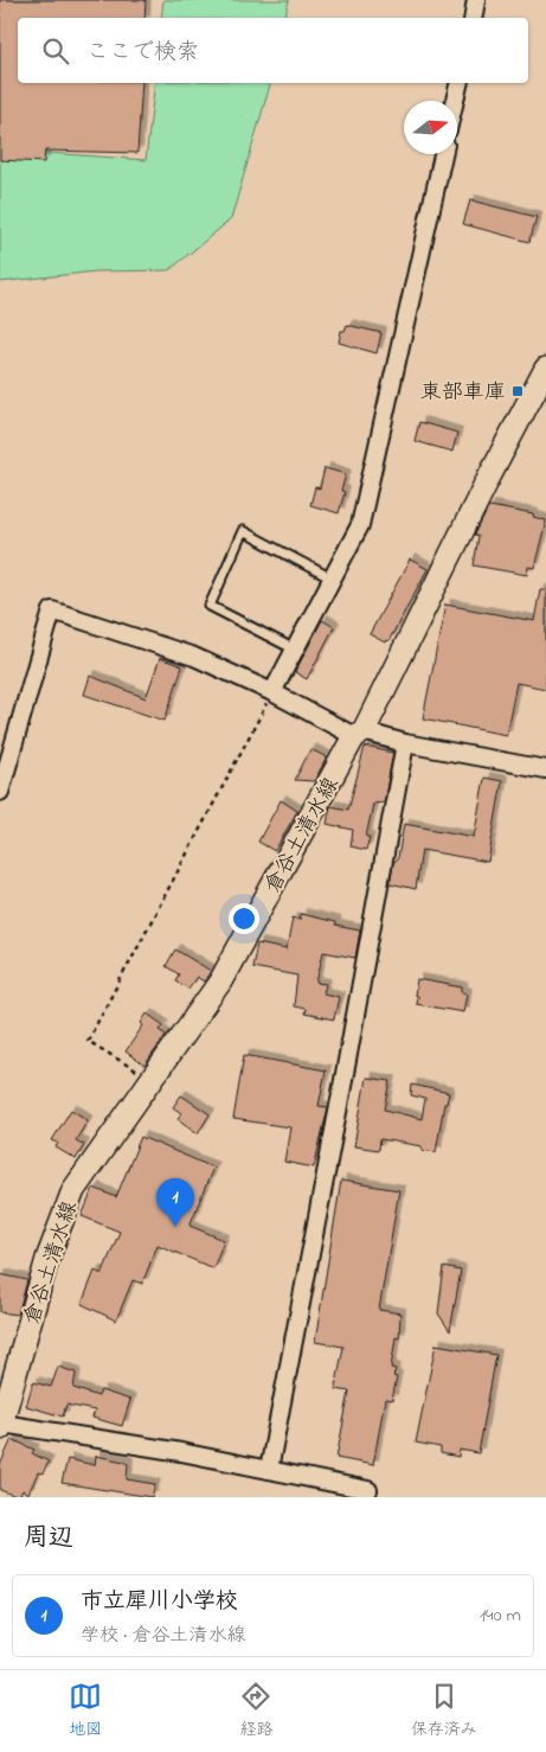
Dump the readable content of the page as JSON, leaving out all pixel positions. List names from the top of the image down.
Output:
{
  "streets": {
    "main road": ["倉谷土清水線"]
  },
  "places": {
    "transit": ["東部車庫"]
  },
  "north": "right",
  "page": {
    "search": "ここで検索",
    "pins": "1",
    "heading": "周辺",
    "list": [
      {
        "mark": "1",
        "name": "市立犀川小学校",
        "note": "学校 · 倉谷土清水線",
        "value": "140 m"
      }
    ],
    "nav": ["地図", "経路", "保存済み"]
  }
}
